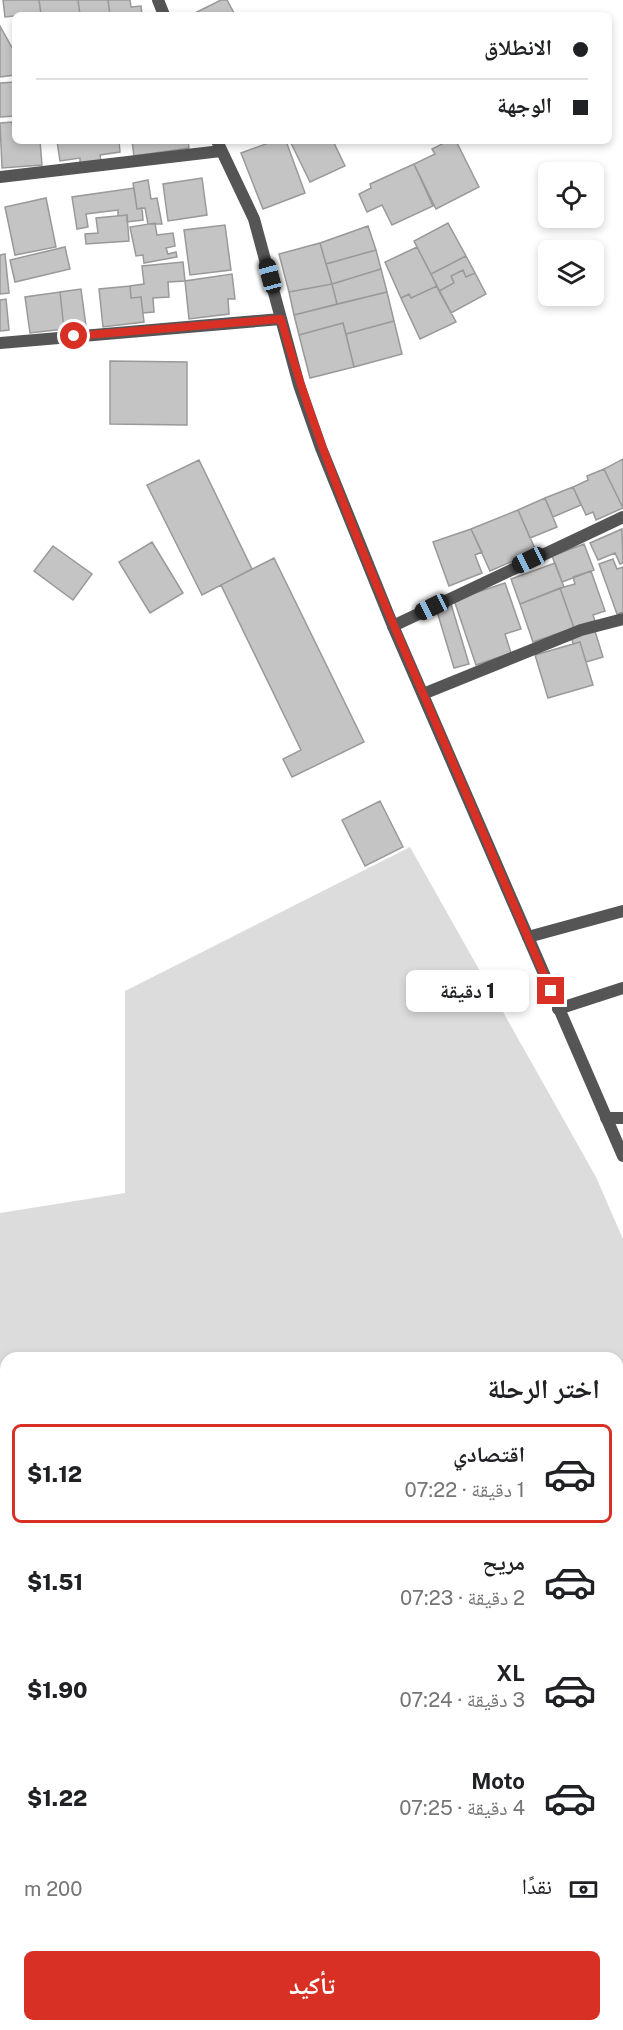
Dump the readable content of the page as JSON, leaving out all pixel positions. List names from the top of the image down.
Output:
{
  "page": {
    "banner": ["الانطلاق", "الوجهة"],
    "bubble": "1 دقيقة",
    "heading": "اختر الرحلة",
    "list": [
      {
        "name": "اقتصادي",
        "note": "1 دقيقة · 07:22",
        "value": "$1.12"
      },
      {
        "name": "مريح",
        "note": "2 دقيقة · 07:23",
        "value": "$1.51"
      },
      {
        "name": "XL",
        "note": "3 دقيقة · 07:24",
        "value": "$1.90"
      },
      {
        "name": "Moto",
        "note": "4 دقيقة · 07:25",
        "value": "$1.22"
      }
    ],
    "pay": ["نقدًا", "200 m"],
    "buttons": "تأكيد"
  }
}
